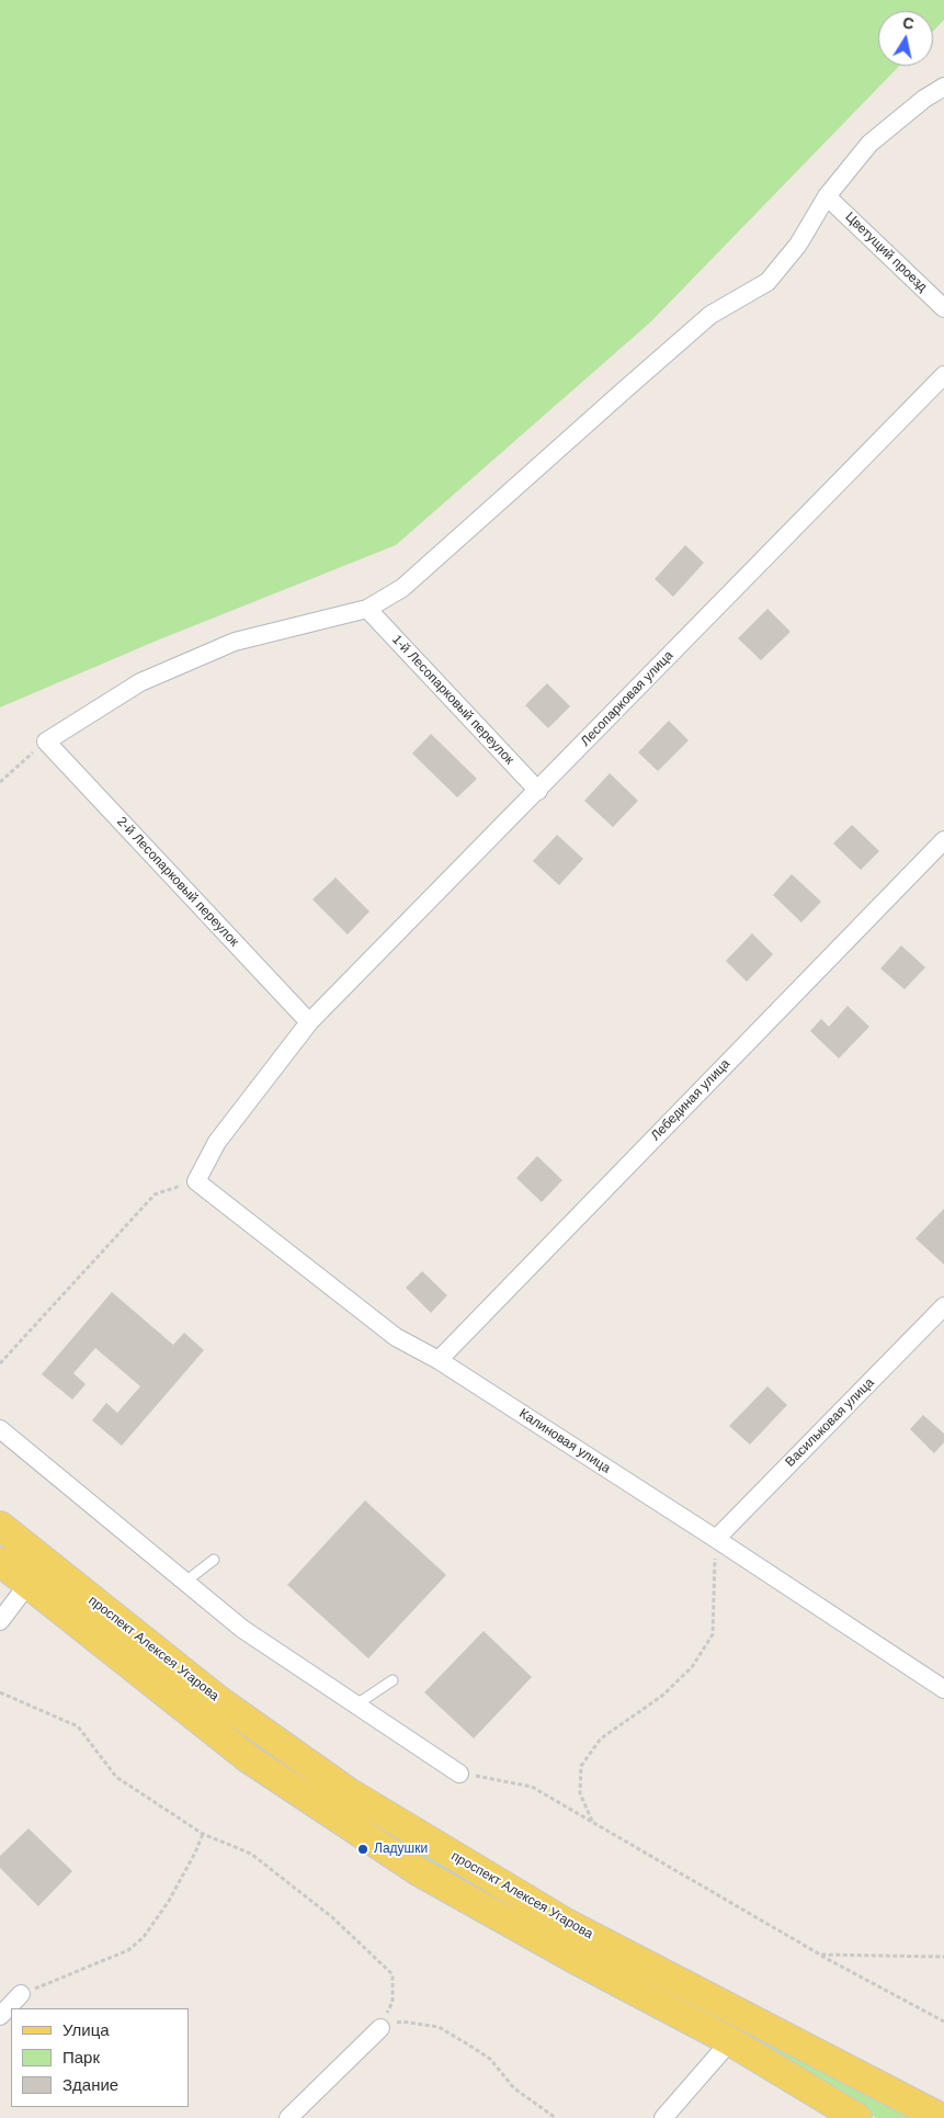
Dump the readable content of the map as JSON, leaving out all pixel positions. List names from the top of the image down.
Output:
{
  "streets": {
    "main road": ["проспект Алексея Угарова"],
    "street": [
      "Цветущий проезд",
      "Лесопарковая улица",
      "1-й Лесопарковый переулок",
      "2-й Лесопарковый переулок",
      "Лебединая улица",
      "Васильковая улица",
      "Калиновая улица"
    ]
  },
  "crossings": [
    ["Лесопарковая улица", "1-й Лесопарковый переулок"],
    ["Лесопарковая улица", "2-й Лесопарковый переулок"],
    ["Лесопарковая улица", "Калиновая улица"],
    ["Лебединая улица", "Калиновая улица"],
    ["Васильковая улица", "Калиновая улица"]
  ],
  "places": ["Ладушки"],
  "legend": ["Улица", "Парк", "Здание"],
  "north": "top"
}
